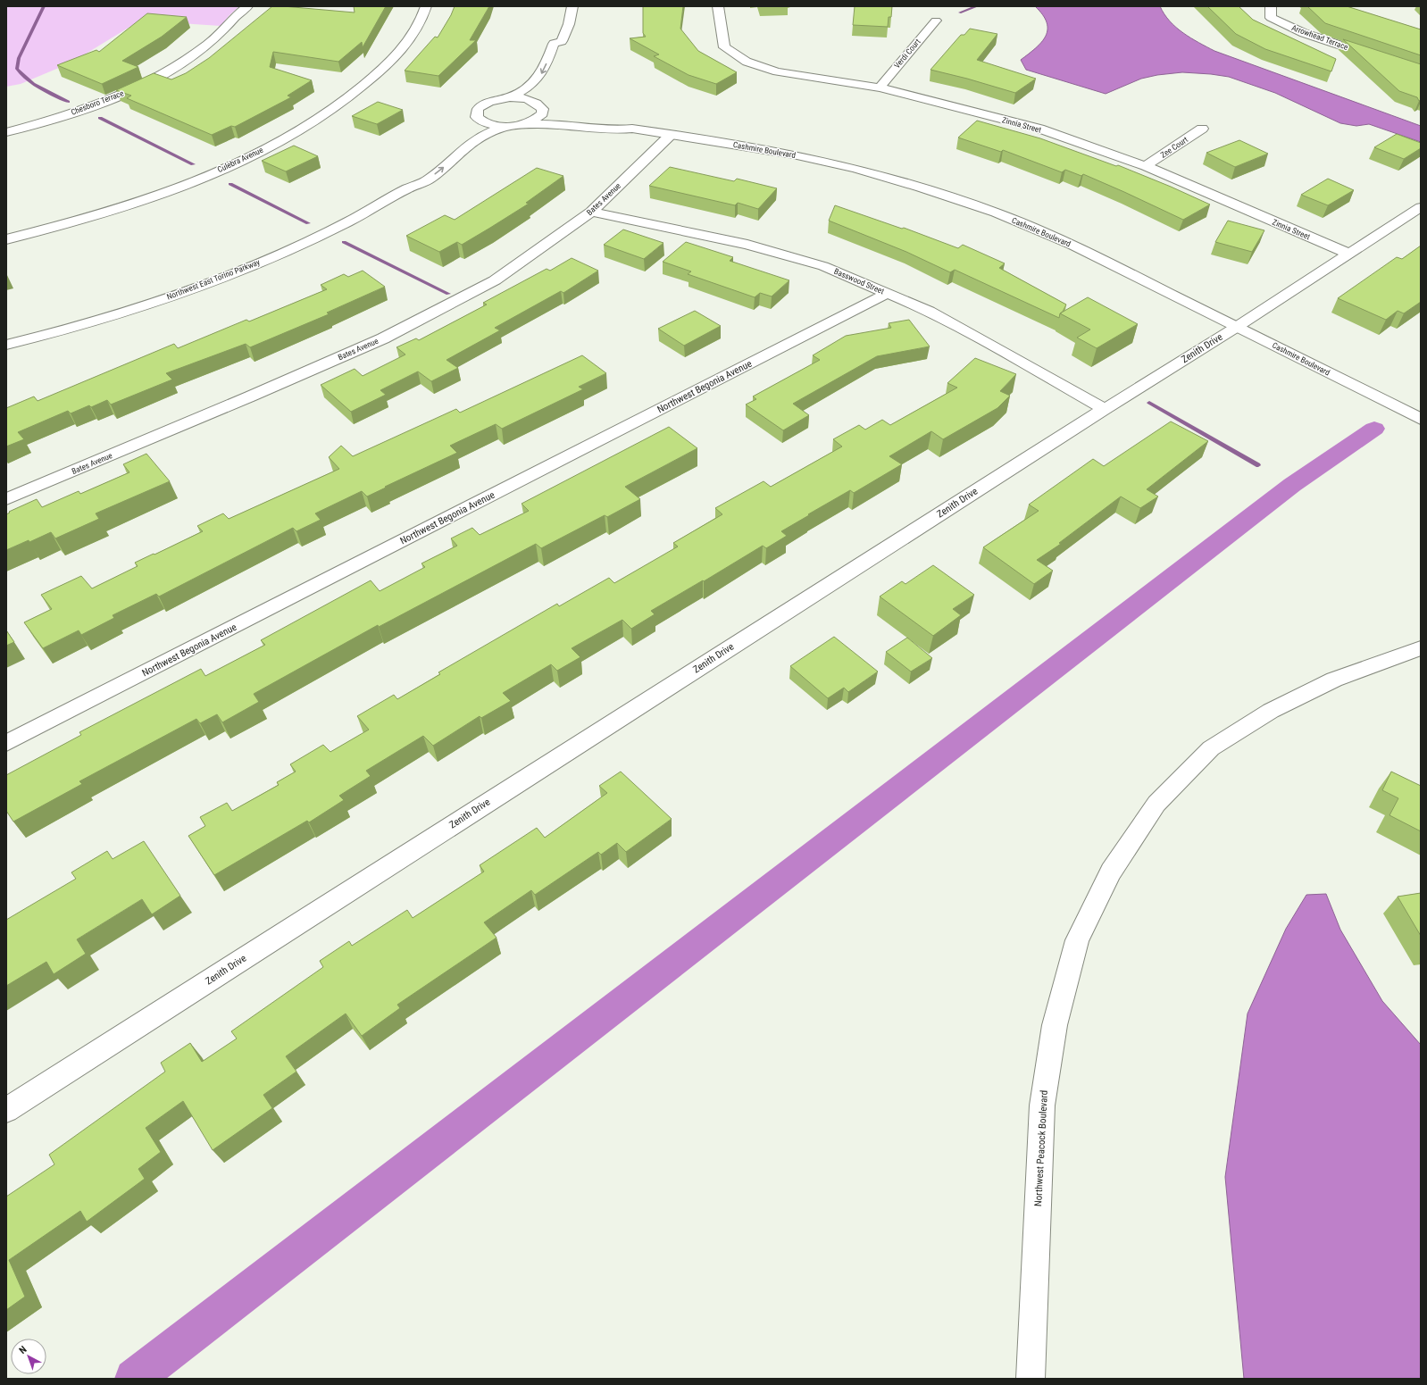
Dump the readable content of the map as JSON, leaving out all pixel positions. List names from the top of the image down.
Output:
{
  "streets": {
    "street": [
      "Arrowhead Terrace",
      "Verdi Court",
      "Chesboro Terrace",
      "Zinnia Street",
      "Zee Court",
      "Cashmire Boulevard",
      "Culebra Avenue",
      "Bates Avenue",
      "Northwest East Torino Parkway",
      "Basswood Street",
      "Zenith Drive",
      "Northwest Begonia Avenue",
      "Northwest Peacock Boulevard"
    ]
  },
  "crossings": [
    ["Verdi Court", "Zinnia Street"],
    ["Zinnia Street", "Zee Court"],
    ["Zinnia Street", "Zenith Drive"],
    ["Cashmire Boulevard", "Bates Avenue"],
    ["Cashmire Boulevard", "Zenith Drive"],
    ["Bates Avenue", "Basswood Street"],
    ["Basswood Street", "Zenith Drive"],
    ["Basswood Street", "Northwest Begonia Avenue"]
  ],
  "north": "top left"
}
